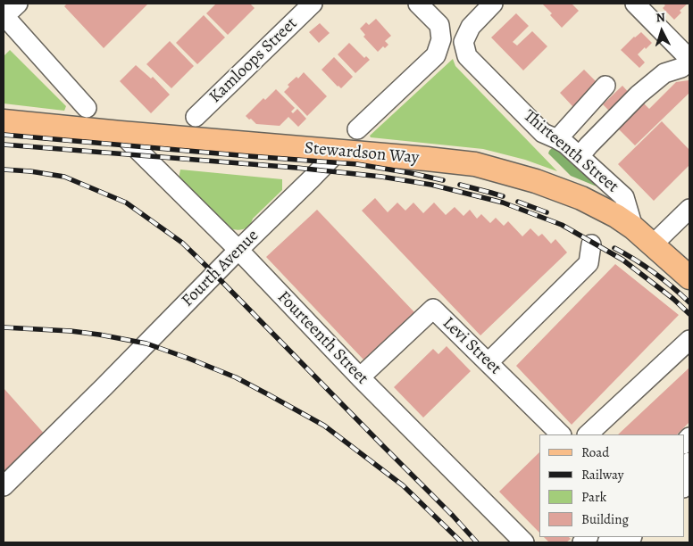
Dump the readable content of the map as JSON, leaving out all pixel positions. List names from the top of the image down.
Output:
{
  "streets": {
    "main road": ["Stewardson Way"],
    "street": [
      "Kamloops Street",
      "Thirteenth Street",
      "Fourth Avenue",
      "Fourteenth Street",
      "Levi Street"
    ]
  },
  "crossings": [
    ["Thirteenth Street", "Stewardson Way"],
    ["Stewardson Way", "Fourth Avenue"],
    ["Stewardson Way", "Fourteenth Street"],
    ["Fourth Avenue", "Fourteenth Street"],
    ["Fourteenth Street", "Levi Street"]
  ],
  "legend": [
    "Road",
    "Railway",
    "Park",
    "Building"
  ],
  "north": "top"
}
